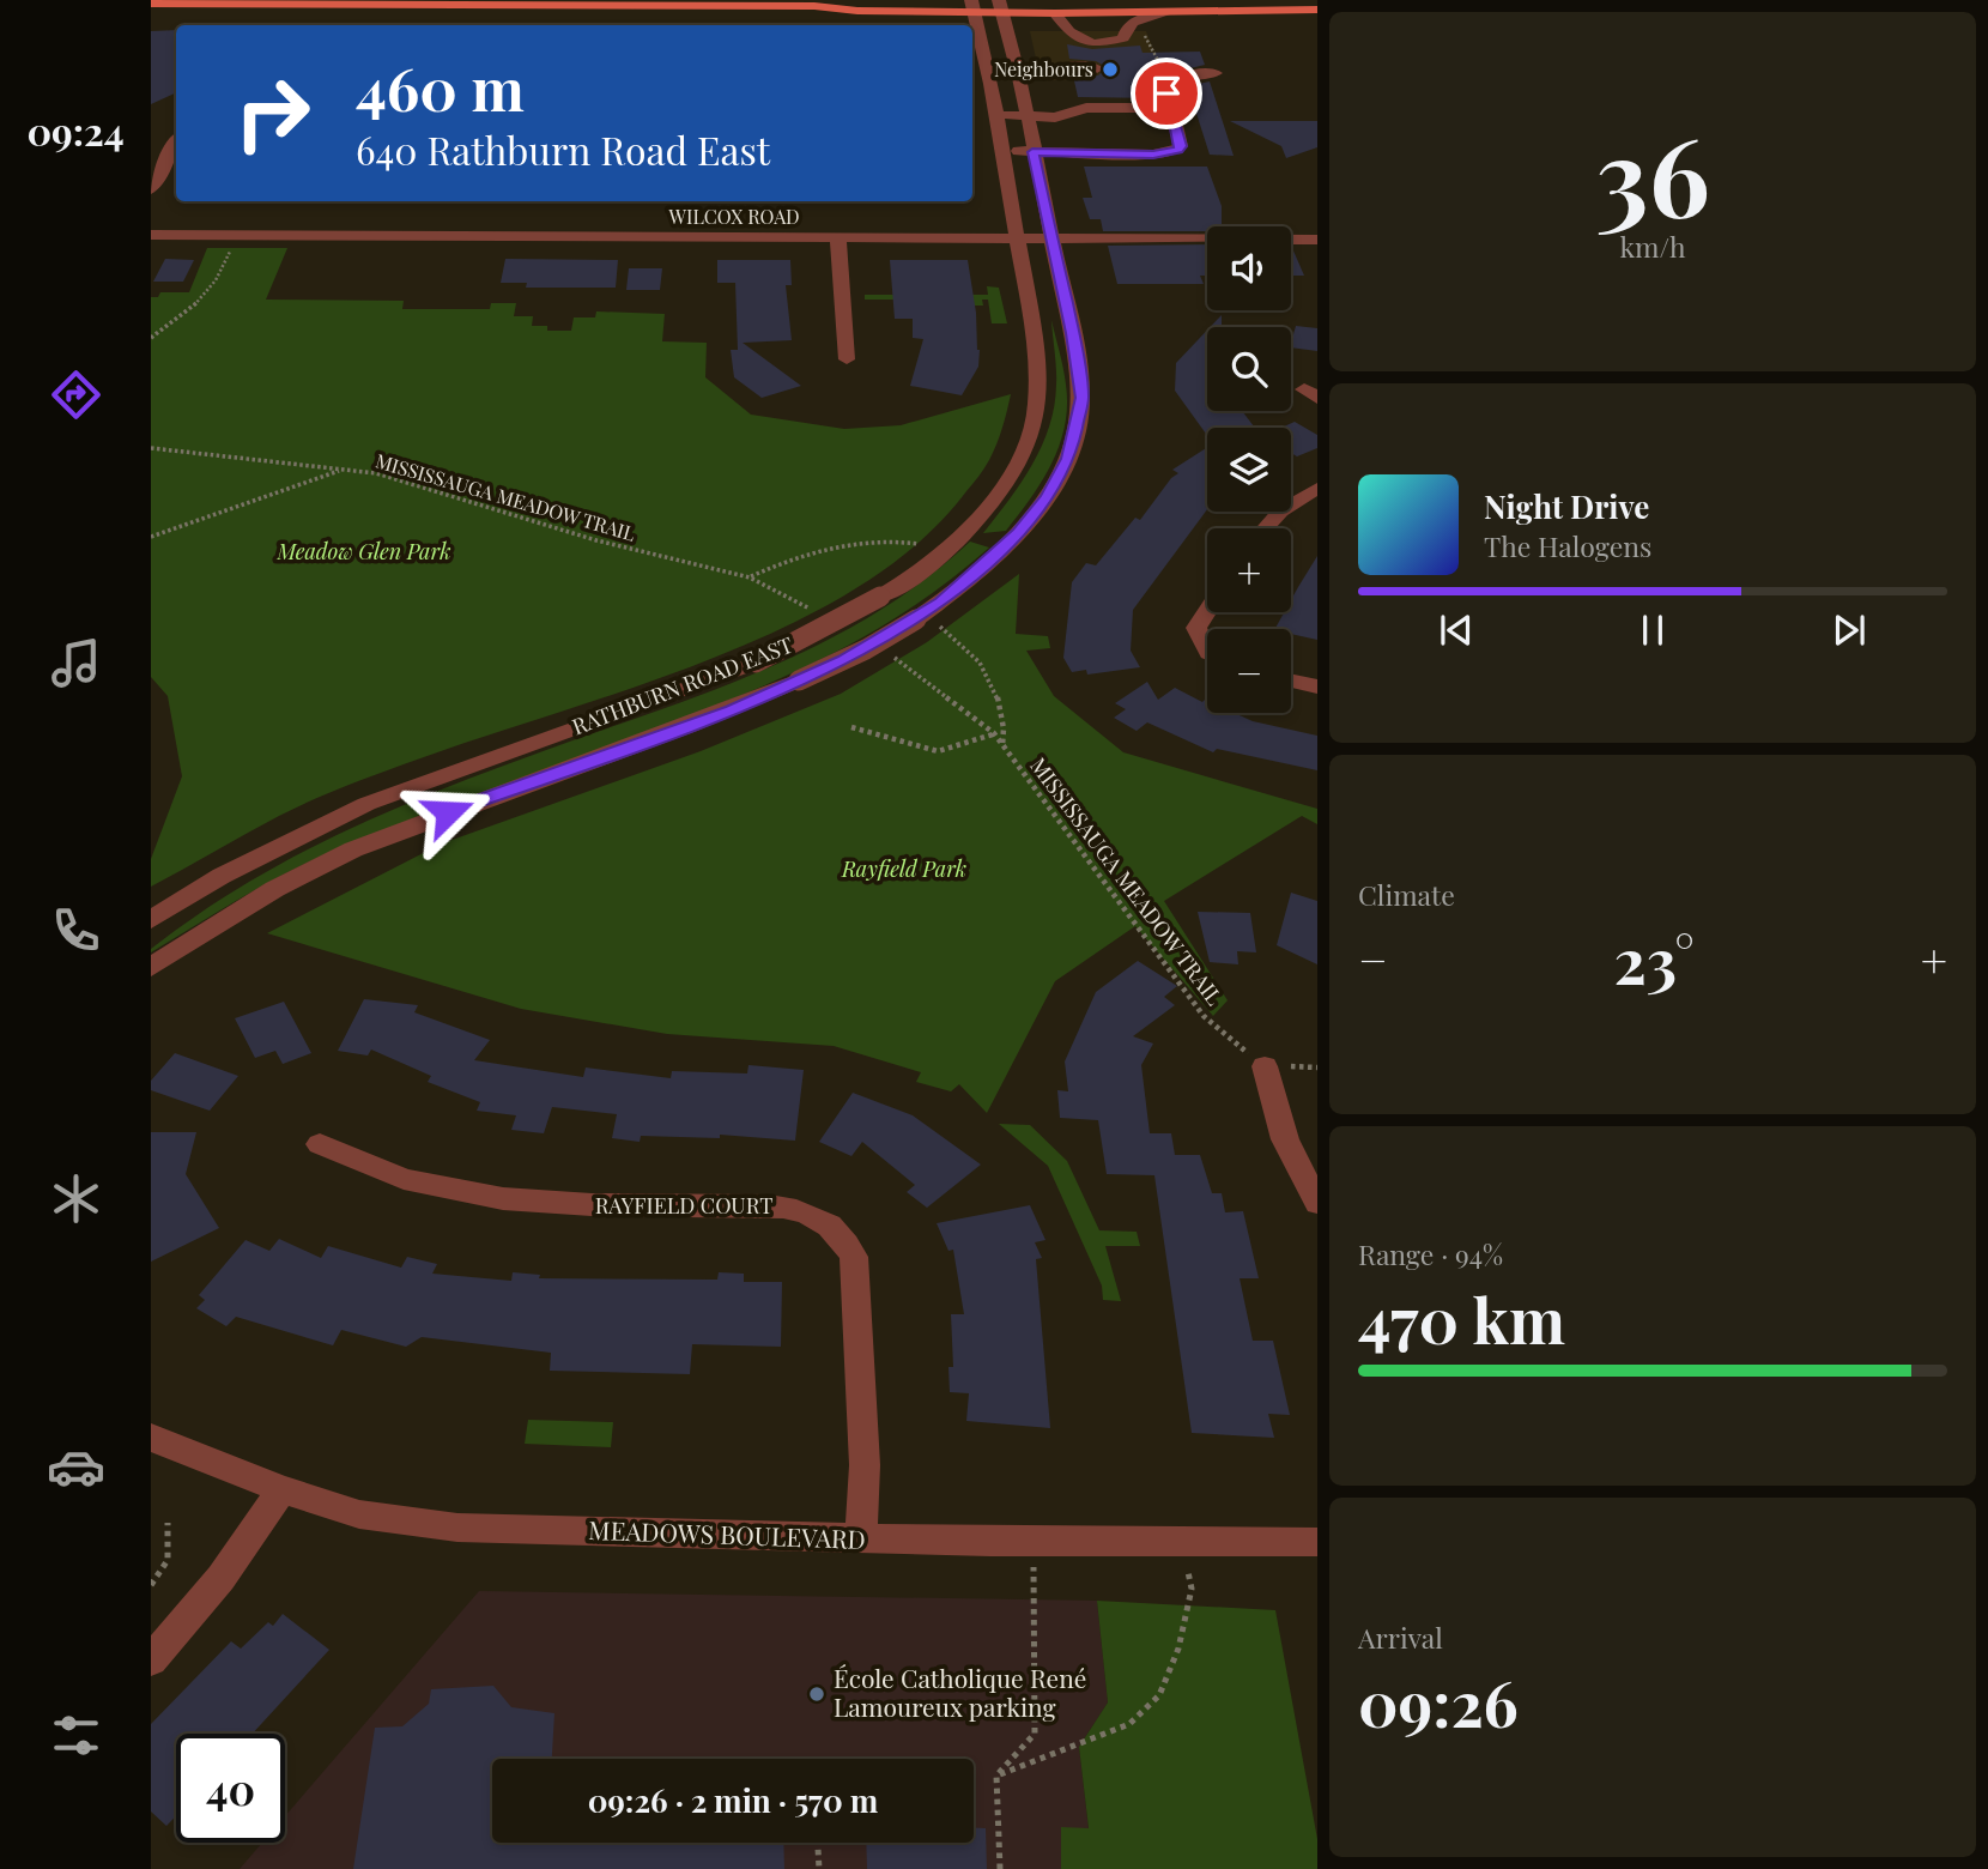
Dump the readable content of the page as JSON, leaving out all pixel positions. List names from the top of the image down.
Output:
{
  "streets": {
    "street": [
      "WILCOX ROAD",
      "RATHBURN ROAD EAST",
      "RAYFIELD COURT",
      "MEADOWS BOULEVARD"
    ],
    "path": ["MISSISSAUGA MEADOW TRAIL"]
  },
  "crossings": [
    ["WILCOX ROAD", "RATHBURN ROAD EAST"],
    ["RAYFIELD COURT", "MEADOWS BOULEVARD"]
  ],
  "parks": ["Meadow Glen Park", "Rayfield Park"],
  "places": ["Neighbours", "École Catholique René Lamoureux parking"],
  "page": {
    "tabs": "09:24",
    "tile": [
      ["36", "km/h"],
      "Climate",
      ["Range · 94%", "470 km"],
      ["Arrival", "09:26"]
    ],
    "turn": ["460 m", "640 Rathburn Road East"],
    "map_buttons": ["+", "−"],
    "song": ["Night Drive", "The Halogens"],
    "heat": ["−", "23°", "+"],
    "limit": "40",
    "trip": "09:26 · 2 min · 570 m"
  }
}
